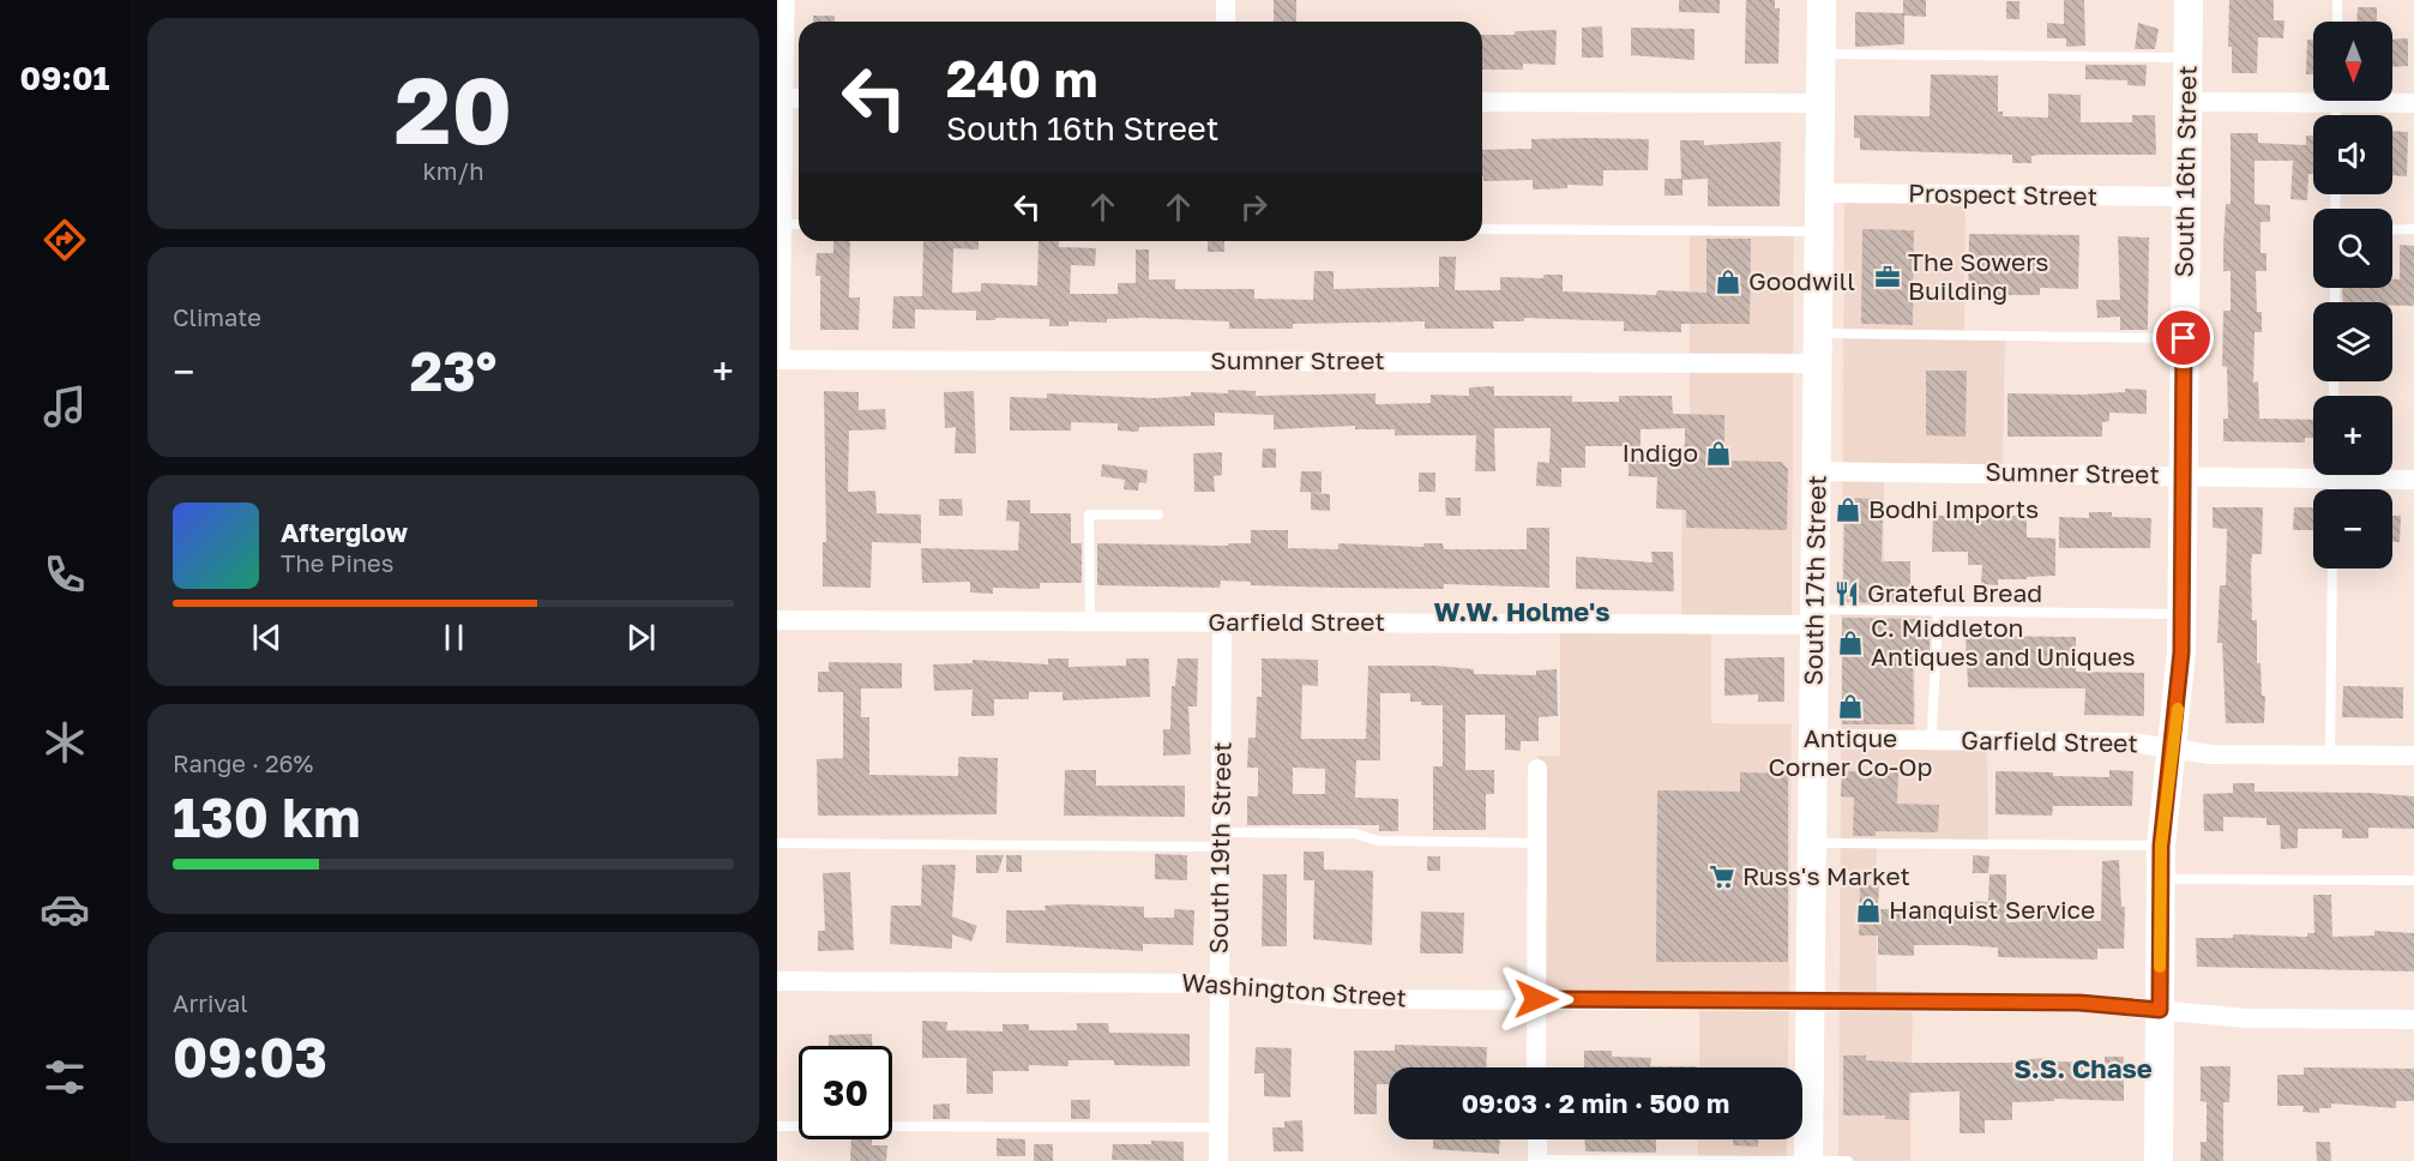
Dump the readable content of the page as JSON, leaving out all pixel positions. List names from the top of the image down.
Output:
{
  "streets": {
    "main road": ["South 16th Street", "South 17th Street"],
    "street": [
      "Prospect Street",
      "Sumner Street",
      "Garfield Street",
      "South 19th Street",
      "Washington Street"
    ]
  },
  "crossings": [
    ["South 16th Street", "Prospect Street"],
    ["South 16th Street", "Sumner Street"],
    ["South 16th Street", "Garfield Street"],
    ["South 16th Street", "Washington Street"],
    ["Prospect Street", "South 17th Street"],
    ["Sumner Street", "South 17th Street"],
    ["South 17th Street", "Garfield Street"],
    ["South 17th Street", "Washington Street"],
    ["Garfield Street", "South 19th Street"],
    ["South 19th Street", "Washington Street"]
  ],
  "districts": ["W.W. Holme's", "S.S. Chase"],
  "places": {
    "office": ["The Sowers Building"],
    "shop": [
      "Goodwill",
      "Indigo",
      "Bodhi Imports",
      "C. Middleton Antiques and Uniques",
      "Antique Corner Co-Op",
      "Hanquist Service"
    ],
    "restaurant": ["Grateful Bread"],
    "supermarket": ["Russ's Market"]
  },
  "north": "bottom",
  "page": {
    "tabs": "09:01",
    "tile": [
      ["20", "km/h"],
      "Climate",
      ["Range · 26%", "130 km"],
      ["Arrival", "09:03"]
    ],
    "map_buttons": ["+", "−"],
    "turn": ["240 m", "South 16th Street"],
    "heat": ["−", "23°", "+"],
    "song": ["Afterglow", "The Pines"],
    "limit": "30",
    "trip": "09:03 · 2 min · 500 m"
  }
}
